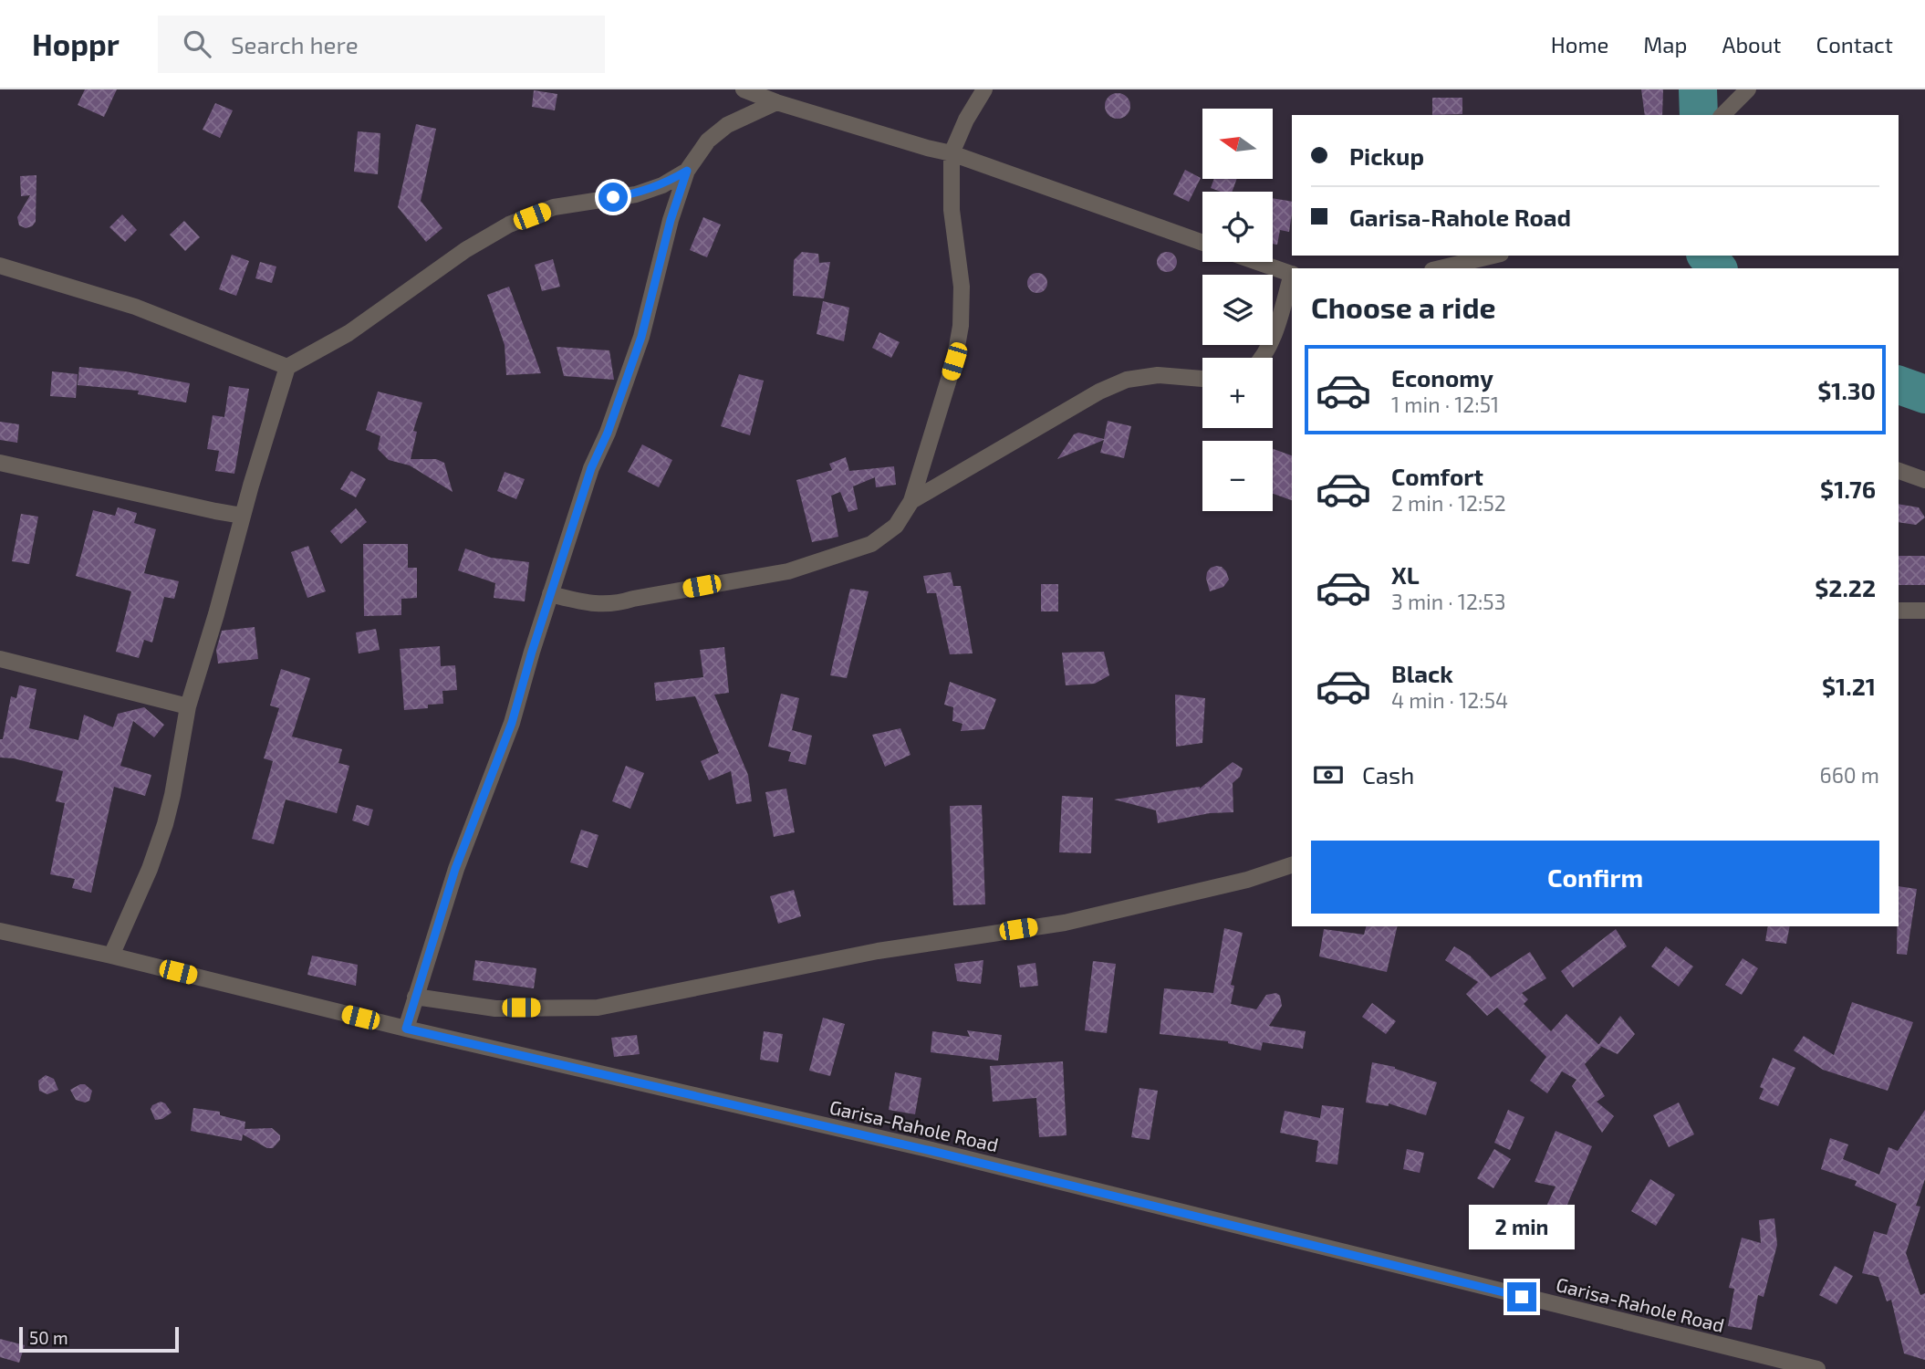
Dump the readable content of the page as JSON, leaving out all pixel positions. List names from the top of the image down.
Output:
{
  "streets": {
    "street": ["Garisa-Rahole Road"]
  },
  "scale_bar": "50 m",
  "north": "left",
  "page": {
    "header": "Hoppr",
    "search": "Search here",
    "nav": [
      "Home",
      "Map",
      "About",
      "Contact"
    ],
    "map_buttons": ["+", "−"],
    "banner": ["Pickup", "Garisa-Rahole Road"],
    "heading": "Choose a ride",
    "list": [
      {
        "name": "Economy",
        "note": "1 min · 12:51",
        "value": "$1.30"
      },
      {
        "name": "Comfort",
        "note": "2 min · 12:52",
        "value": "$1.76"
      },
      {
        "name": "XL",
        "note": "3 min · 12:53",
        "value": "$2.22"
      },
      {
        "name": "Black",
        "note": "4 min · 12:54",
        "value": "$1.21"
      }
    ],
    "pay": ["Cash", "660 m"],
    "buttons": "Confirm",
    "bubble": "2 min",
    "scale": "50 m"
  }
}
